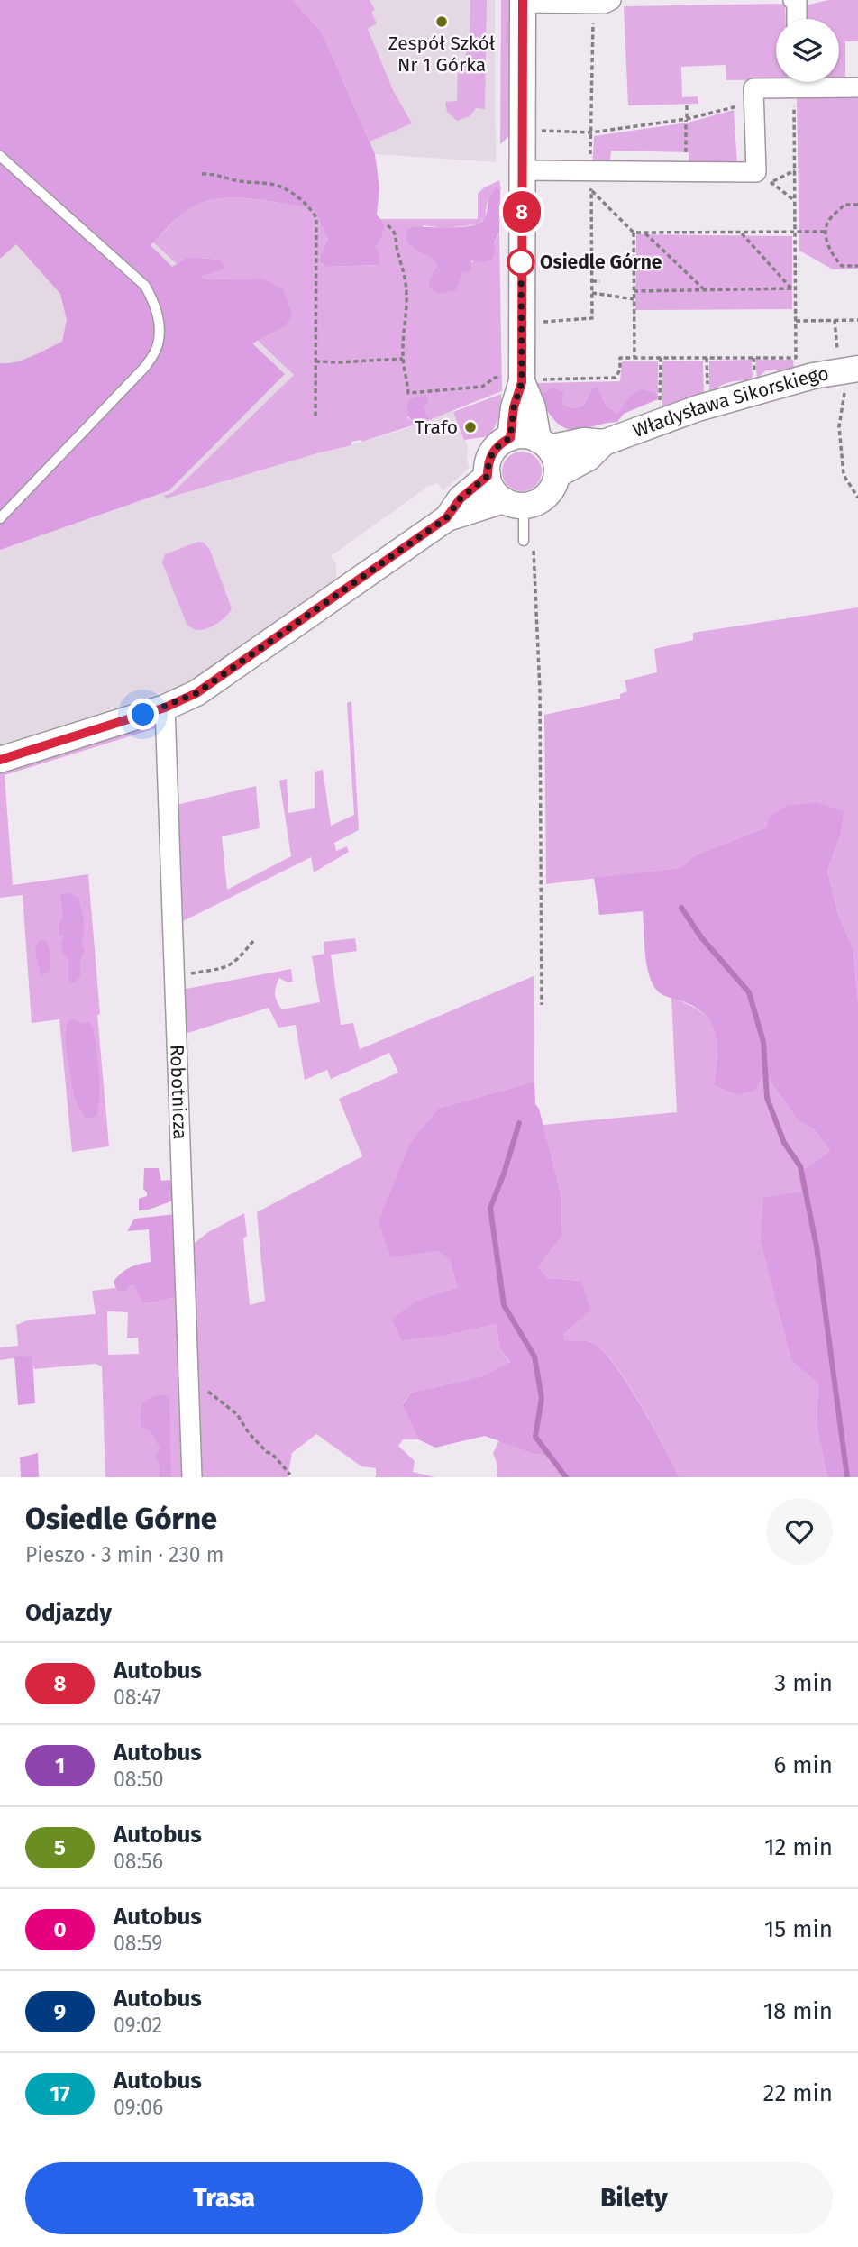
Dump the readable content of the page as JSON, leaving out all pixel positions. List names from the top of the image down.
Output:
{
  "streets": {
    "street": ["Władysława Sikorskiego", "Robotnicza"]
  },
  "places": ["Zespół Szkół Nr 1 Górka", "Osiedle Górne", "Trafo"],
  "lines": ["bus line 8"],
  "page": {
    "on_map": "8",
    "heading": [
      ["Osiedle Górne", "Pieszo · 3 min · 230 m"],
      "Odjazdy"
    ],
    "list": [
      {
        "mark": "8",
        "name": "Autobus",
        "note": "08:47",
        "value": "3 min"
      },
      {
        "mark": "1",
        "name": "Autobus",
        "note": "08:50",
        "value": "6 min"
      },
      {
        "mark": "5",
        "name": "Autobus",
        "note": "08:56",
        "value": "12 min"
      },
      {
        "mark": "0",
        "name": "Autobus",
        "note": "08:59",
        "value": "15 min"
      },
      {
        "mark": "9",
        "name": "Autobus",
        "note": "09:02",
        "value": "18 min"
      },
      {
        "mark": "17",
        "name": "Autobus",
        "note": "09:06",
        "value": "22 min"
      }
    ],
    "buttons": ["Trasa", "Bilety"]
  }
}
